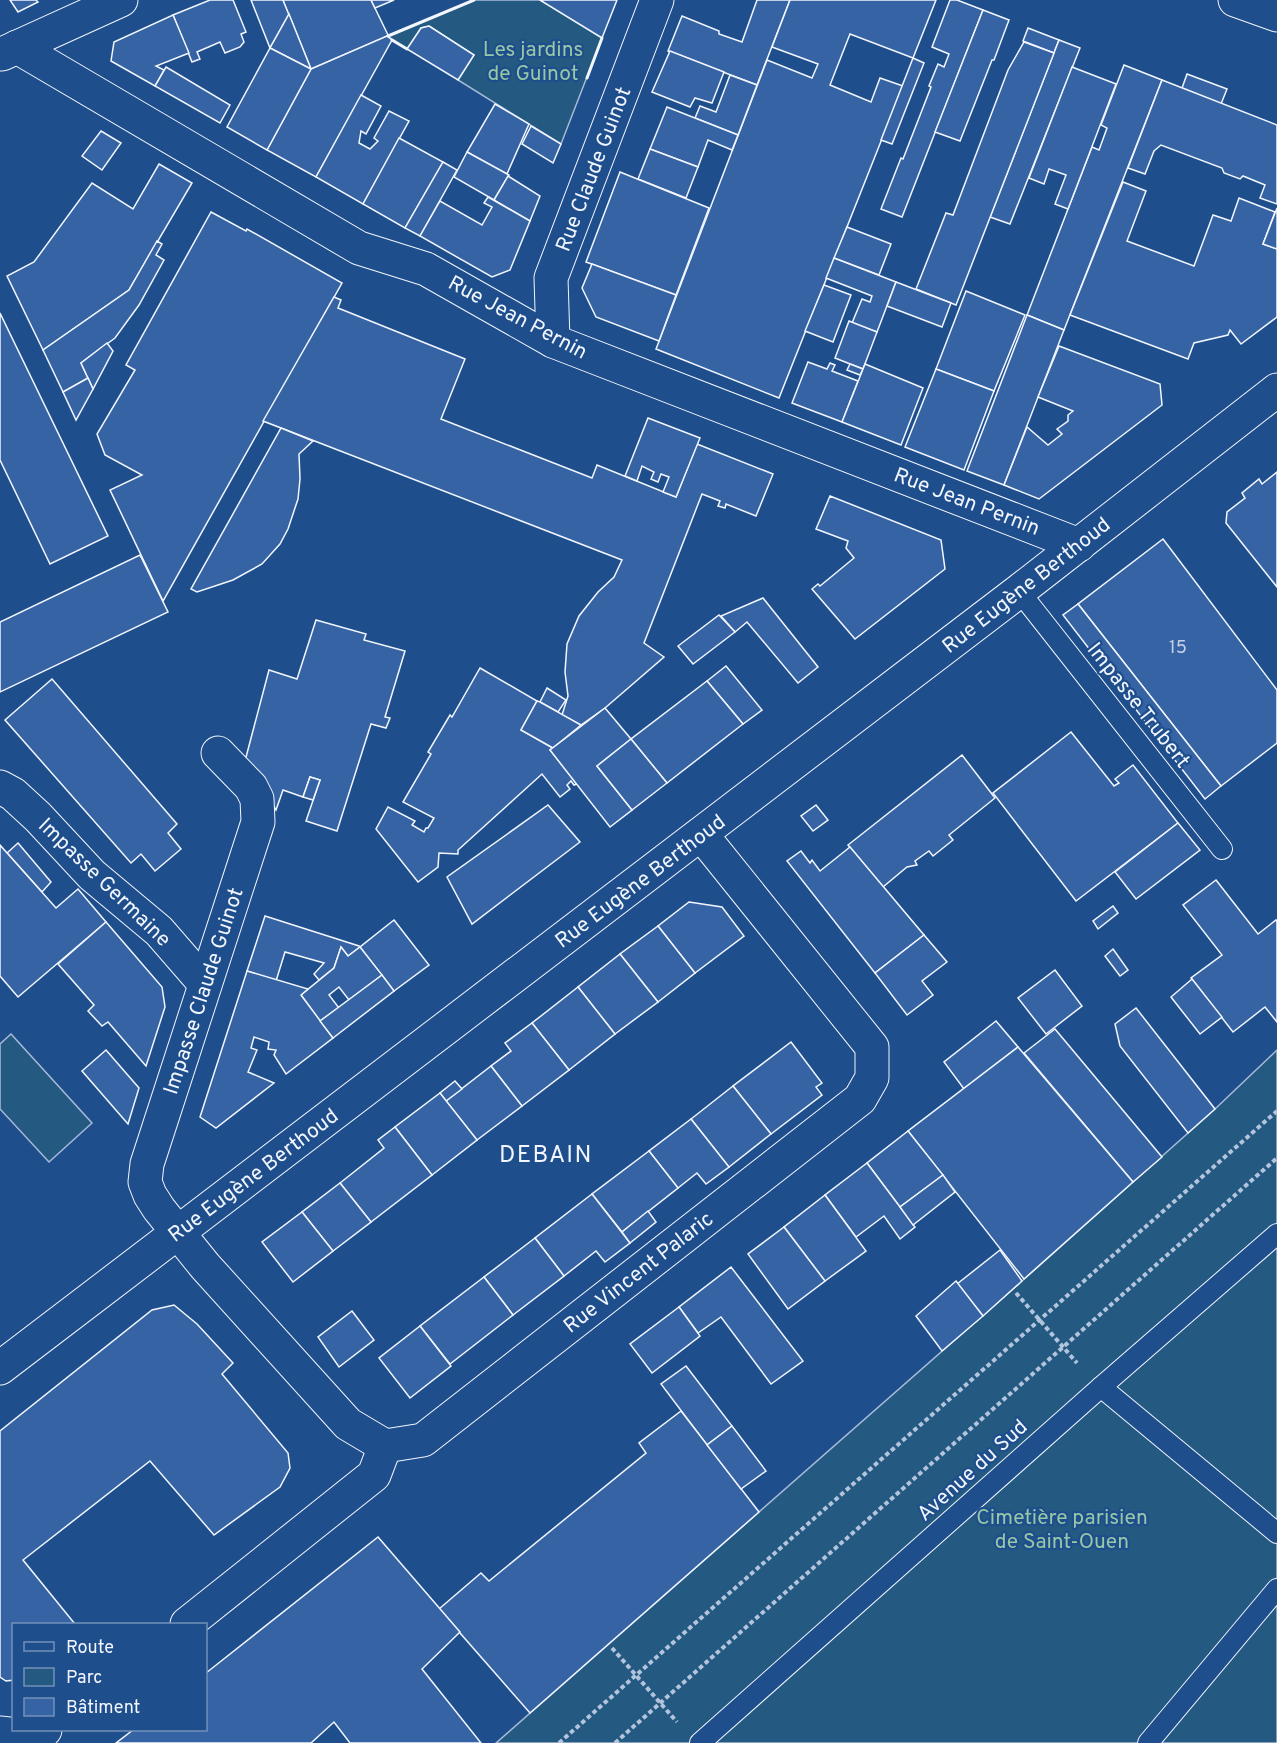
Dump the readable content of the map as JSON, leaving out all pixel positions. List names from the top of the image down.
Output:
{
  "streets": {
    "street": [
      "Rue Claude Guinot",
      "Rue Jean Pernin",
      "Rue Eugène Berthoud",
      "Impasse Germaine",
      "Impasse Claude Guinot",
      "Rue Vincent Palaric"
    ],
    "lane": ["Impasse Trubert", "Avenue du Sud"]
  },
  "crossings": [
    ["Rue Claude Guinot", "Rue Jean Pernin"],
    ["Rue Jean Pernin", "Rue Eugène Berthoud"],
    ["Rue Eugène Berthoud", "Impasse Trubert"],
    ["Rue Eugène Berthoud", "Impasse Claude Guinot"],
    ["Rue Eugène Berthoud", "Rue Vincent Palaric"],
    ["Impasse Germaine", "Impasse Claude Guinot"]
  ],
  "districts": ["DEBAIN"],
  "parks": ["Les jardins de Guinot", "Cimetière parisien de Saint-Ouen"],
  "house_numbers": ["15"],
  "legend": ["Route", "Parc", "Bâtiment"]
}
